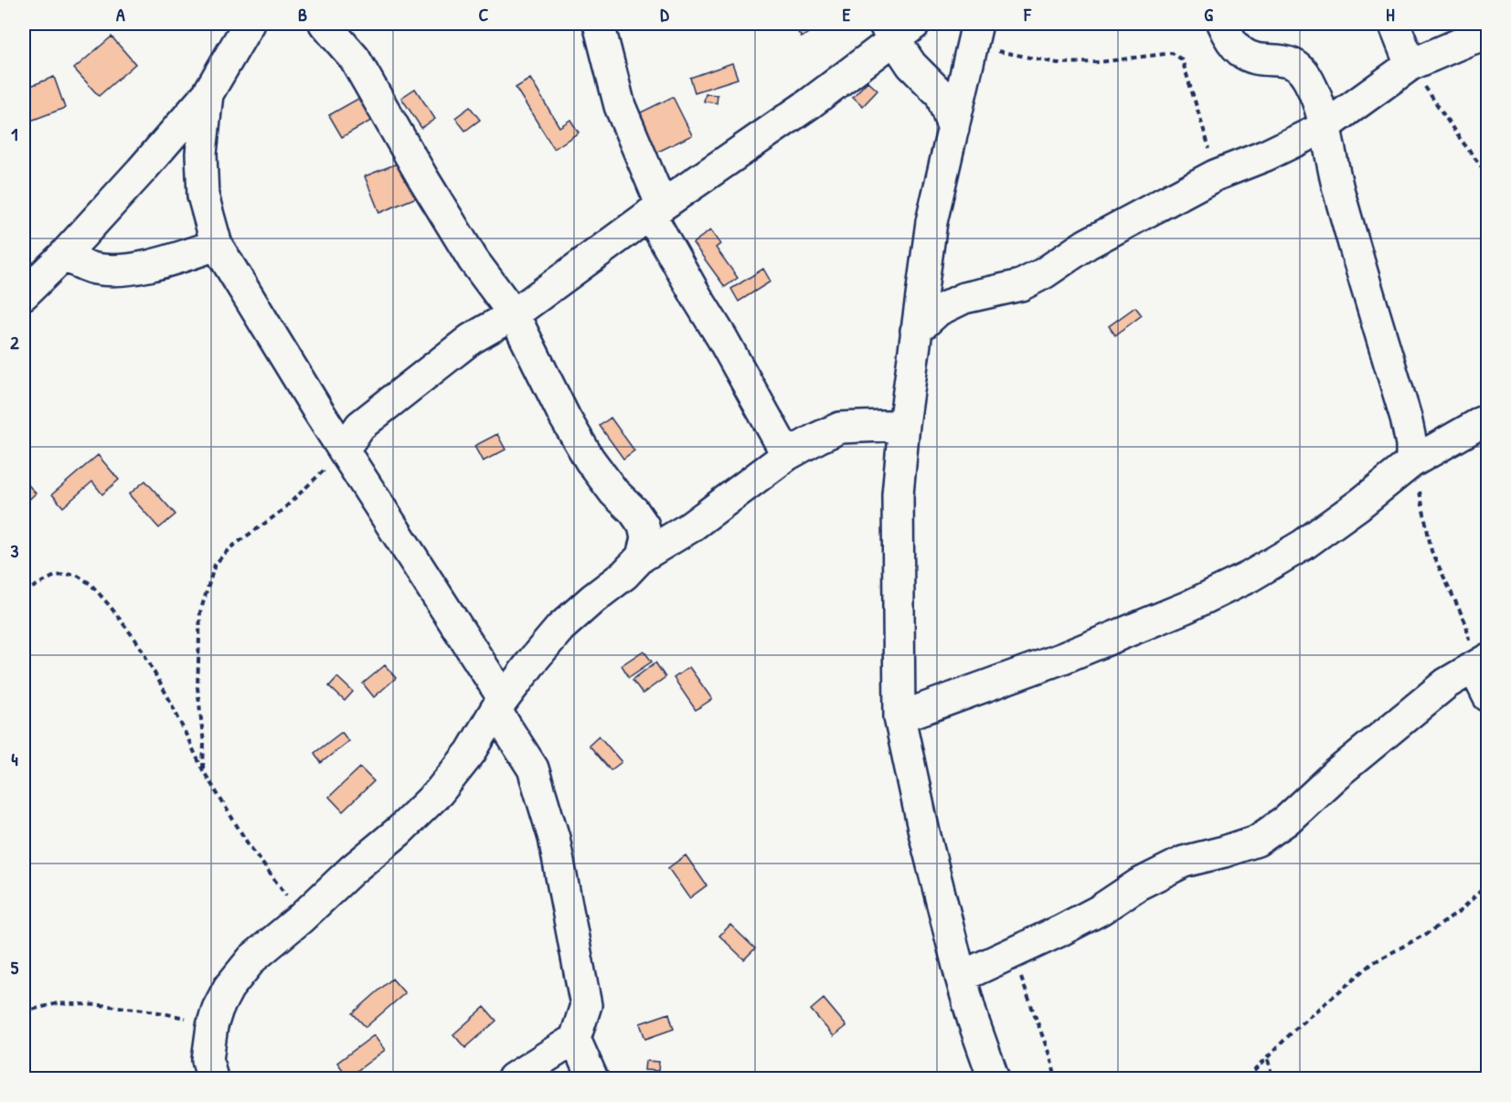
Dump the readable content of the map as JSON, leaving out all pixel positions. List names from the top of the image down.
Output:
{
  "grid": {
    "columns": [
      "A",
      "B",
      "C",
      "D",
      "E",
      "F",
      "G",
      "H"
    ],
    "rows": [
      "1",
      "2",
      "3",
      "4",
      "5"
    ]
  }
}
